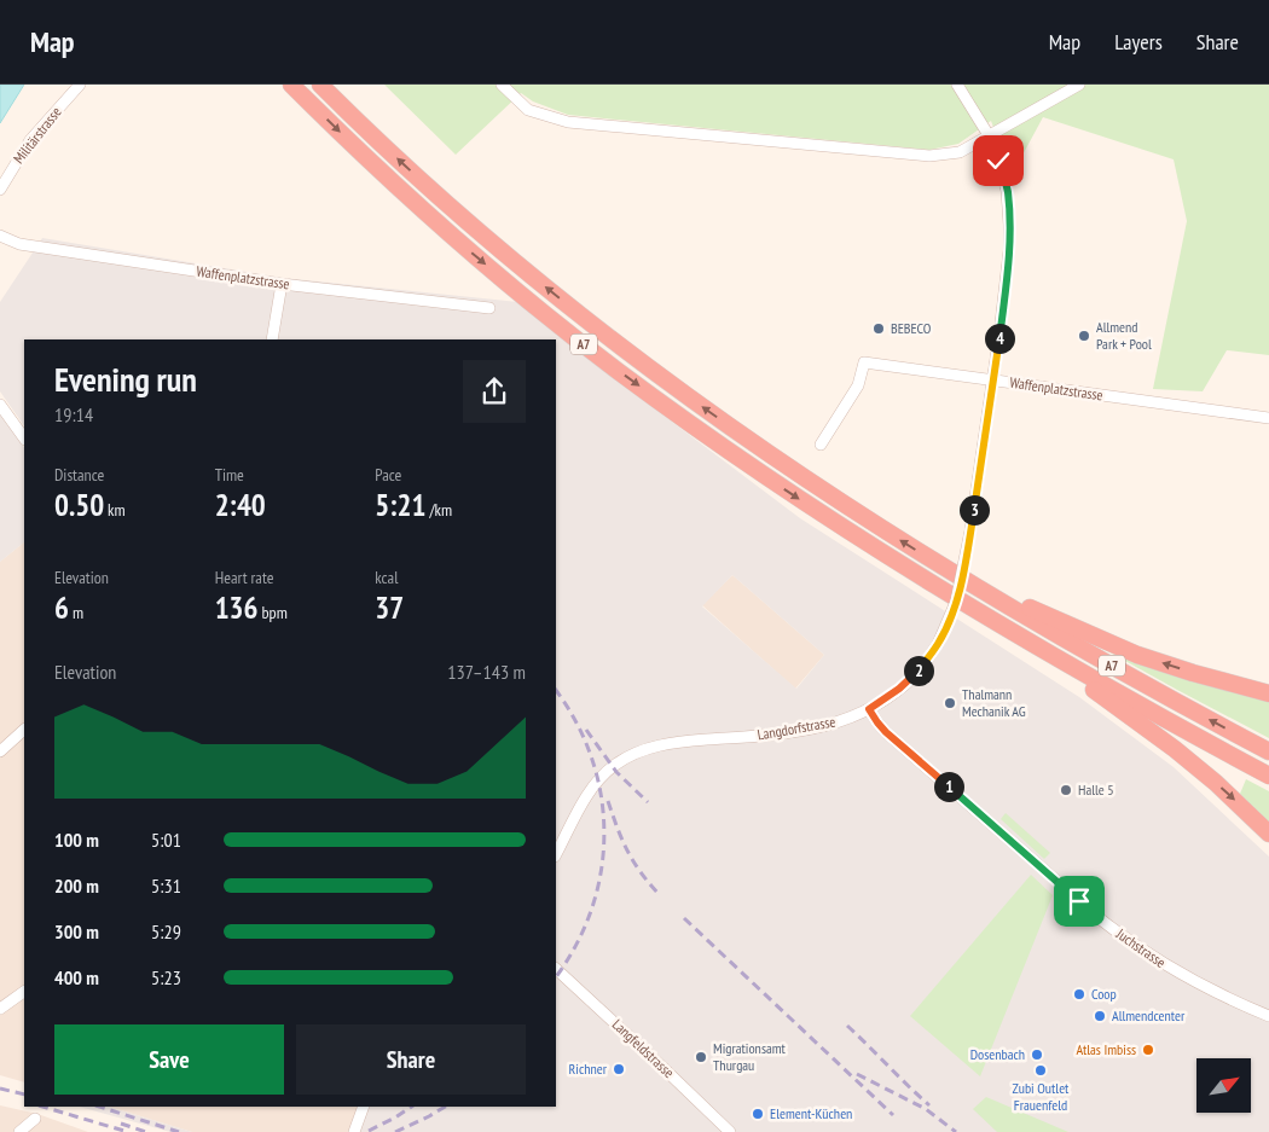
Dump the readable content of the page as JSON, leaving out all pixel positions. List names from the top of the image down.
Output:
{
  "streets": {
    "highway": ["A7"],
    "street": [
      "Militärstrasse",
      "Waffenplatzstrasse",
      "Langdorfstrasse",
      "Juchstrasse",
      "Langfeldstrasse"
    ]
  },
  "crossings": [
    ["Waffenplatzstrasse", "Langdorfstrasse"],
    ["Langdorfstrasse", "Juchstrasse"]
  ],
  "places": [
    "BEBECO",
    "Allmend Park + Pool",
    "Thalmann Mechanik AG",
    "Halle 5",
    "Coop",
    "Allmendcenter",
    "Atlas Imbiss",
    "Dosenbach",
    "Migrationsamt Thurgau",
    "Richner",
    "Zubi Outlet Frauenfeld",
    "Element-Küchen"
  ],
  "north": "top right",
  "page": {
    "header": "Map",
    "nav": ["Map", "Layers", "Share"],
    "pins": [
      "4",
      "3",
      "2",
      "1"
    ],
    "heading": ["Evening run", "19:14"],
    "stats": [
      ["Distance", "0.50 km"],
      ["Time", "2:40"],
      ["Pace", "5:21 /km"],
      ["Elevation", "6 m"],
      ["Heart rate", "136 bpm"],
      ["kcal", "37"]
    ],
    "chart": ["Elevation", "137–143 m"],
    "list": [
      {
        "name": "100 m",
        "note": "5:01"
      },
      {
        "name": "200 m",
        "note": "5:31"
      },
      {
        "name": "300 m",
        "note": "5:29"
      },
      {
        "name": "400 m",
        "note": "5:23"
      }
    ],
    "buttons": ["Save", "Share"]
  }
}
